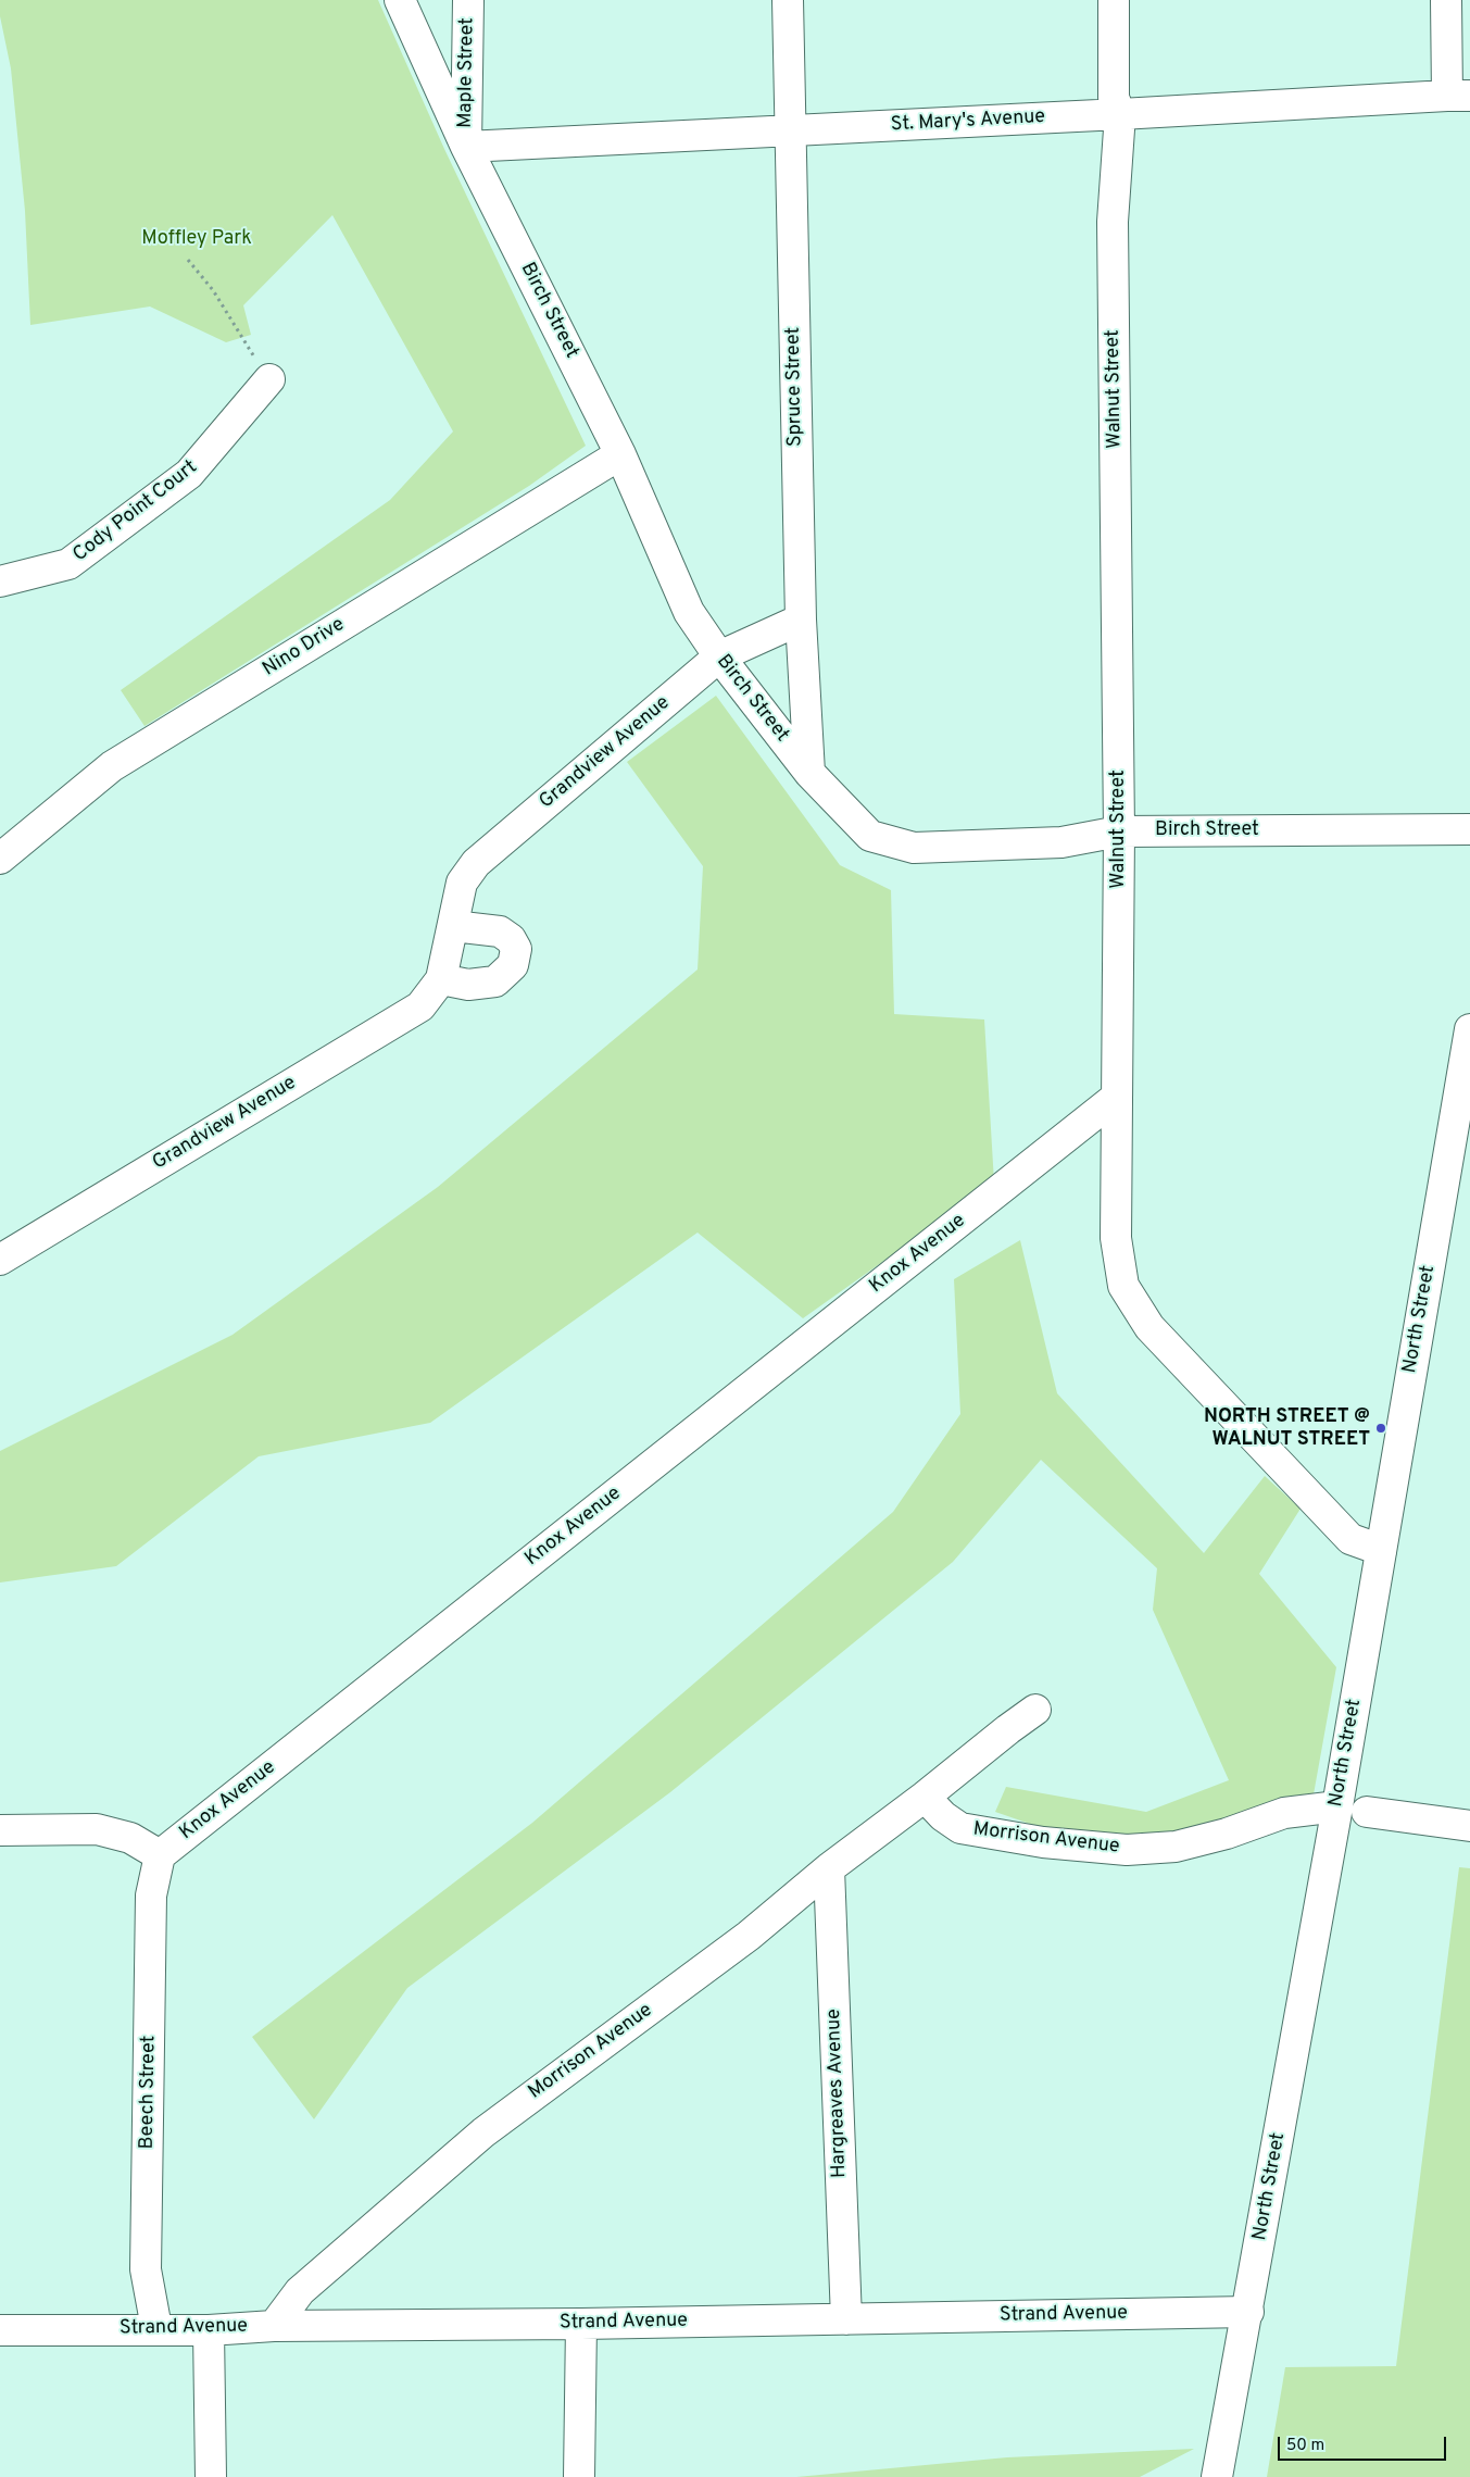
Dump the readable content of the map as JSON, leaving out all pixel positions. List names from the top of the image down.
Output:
{
  "streets": {
    "street": [
      "Maple Street",
      "St. Mary's Avenue",
      "Birch Street",
      "Spruce Street",
      "Walnut Street",
      "Cody Point Court",
      "Nino Drive",
      "Grandview Avenue",
      "Knox Avenue",
      "North Street",
      "Morrison Avenue",
      "Beech Street",
      "Hargreaves Avenue",
      "Strand Avenue"
    ]
  },
  "crossings": [
    ["Maple Street", "St. Mary's Avenue"],
    ["Maple Street", "Birch Street"],
    ["St. Mary's Avenue", "Birch Street"],
    ["St. Mary's Avenue", "Spruce Street"],
    ["St. Mary's Avenue", "Walnut Street"],
    ["Birch Street", "Spruce Street"],
    ["Birch Street", "Walnut Street"],
    ["Birch Street", "Nino Drive"],
    ["Birch Street", "Grandview Avenue"],
    ["Spruce Street", "Grandview Avenue"],
    ["Walnut Street", "Knox Avenue"],
    ["Walnut Street", "North Street"],
    ["Knox Avenue", "Beech Street"],
    ["North Street", "Morrison Avenue"],
    ["North Street", "Strand Avenue"],
    ["Morrison Avenue", "Hargreaves Avenue"],
    ["Morrison Avenue", "Strand Avenue"],
    ["Beech Street", "Strand Avenue"],
    ["Hargreaves Avenue", "Strand Avenue"]
  ],
  "parks": ["Moffley Park"],
  "places": ["NORTH STREET @ WALNUT STREET"],
  "scale_bar": "50 m"
}
